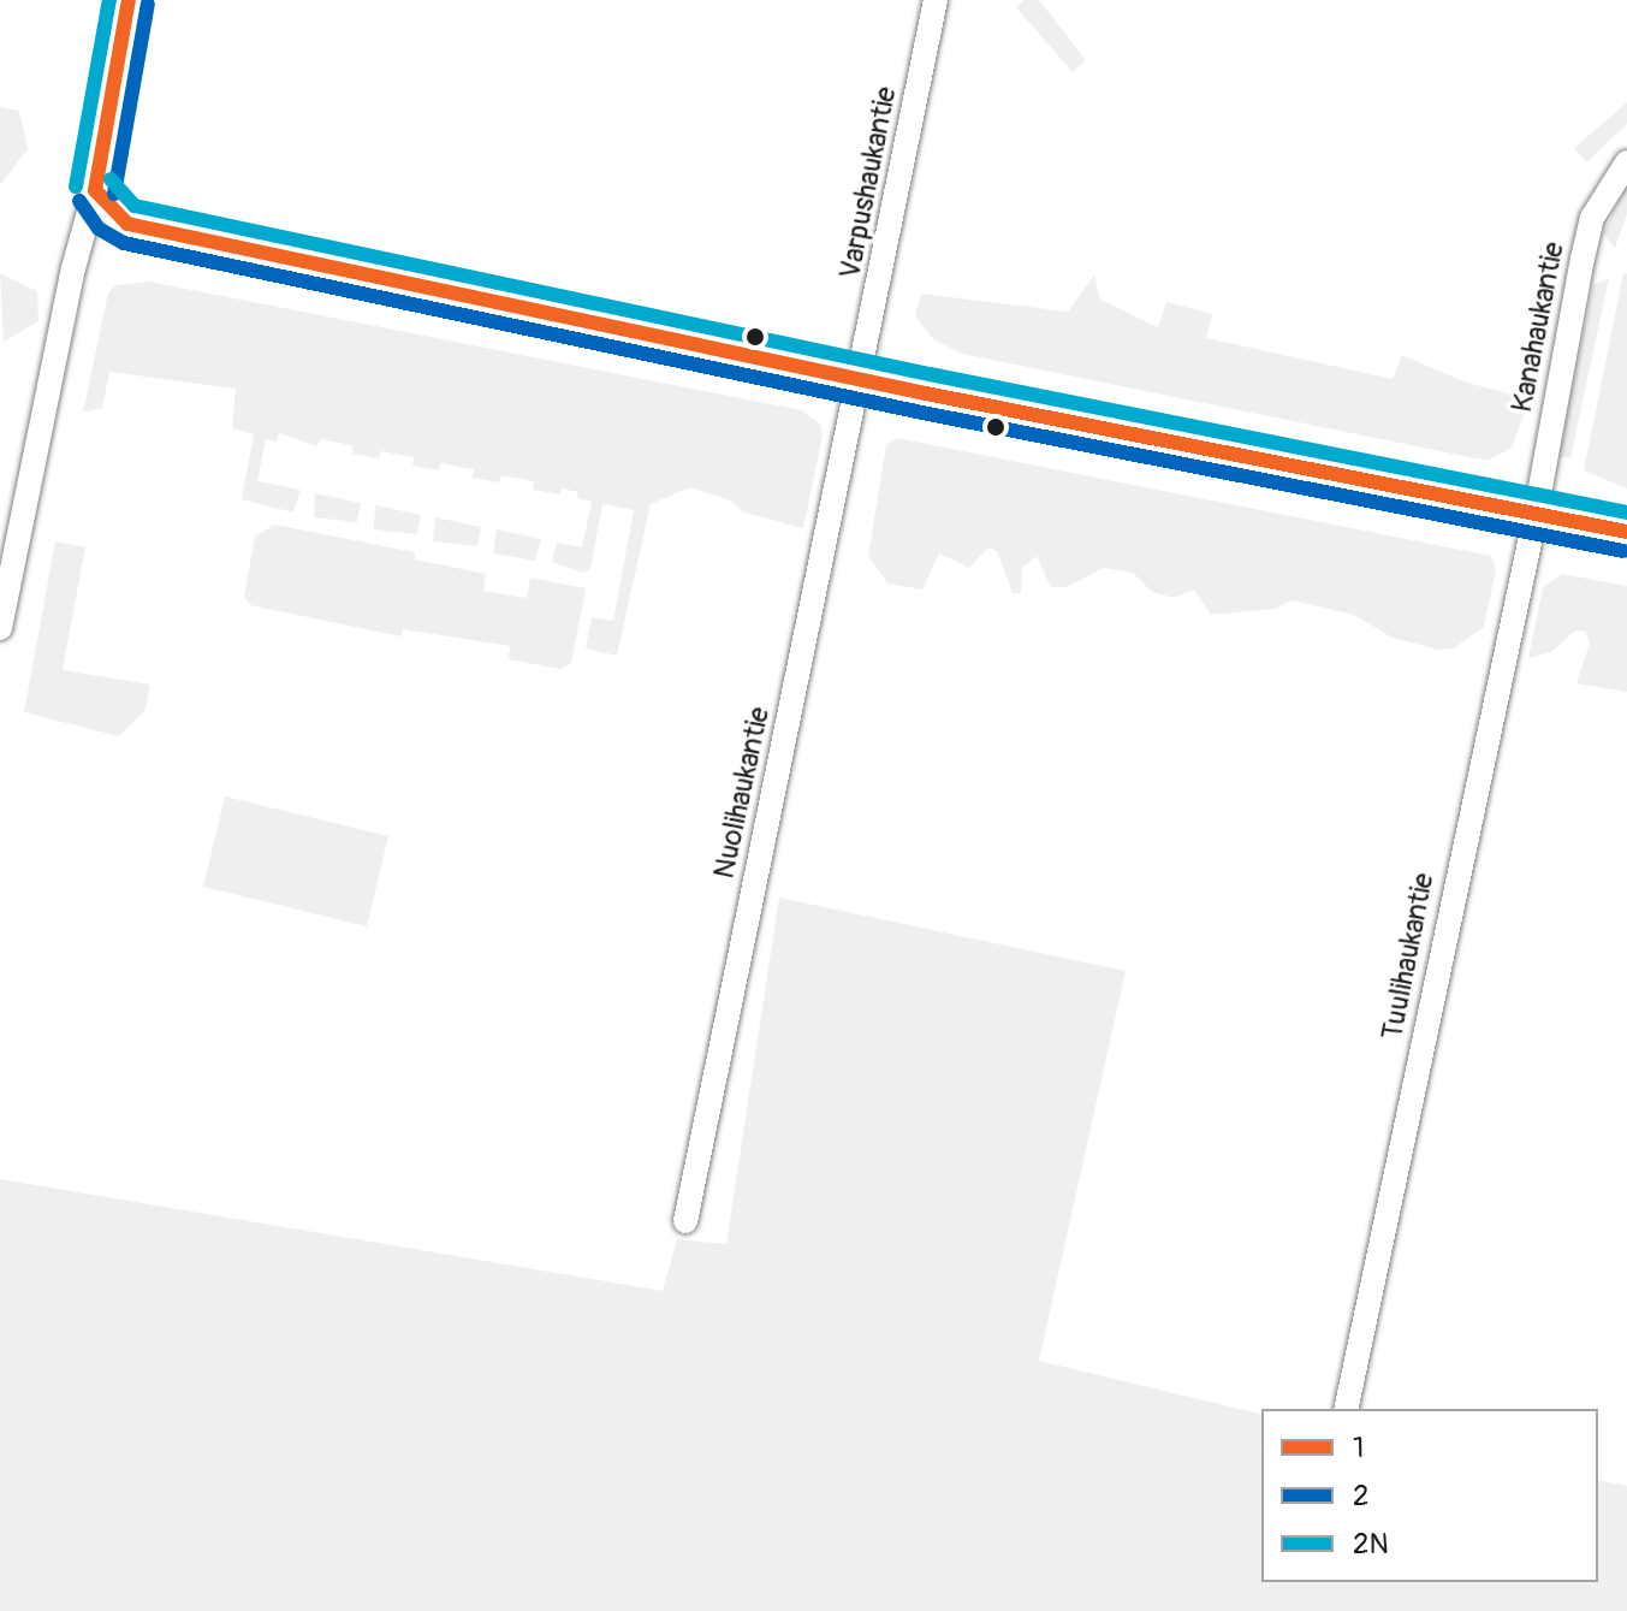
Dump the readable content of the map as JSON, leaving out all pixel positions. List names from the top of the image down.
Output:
{
  "streets": {
    "street": [
      "Varpushaukantie",
      "Kanahaukantie",
      "Nuolihaukantie",
      "Tuulihaukantie"
    ]
  },
  "crossings": [
    ["Varpushaukantie", "Nuolihaukantie"],
    ["Kanahaukantie", "Tuulihaukantie"]
  ],
  "lines": ["transit line 1", "transit line 2N", "transit line 2"],
  "legend": ["1", "2", "2N"]
}
